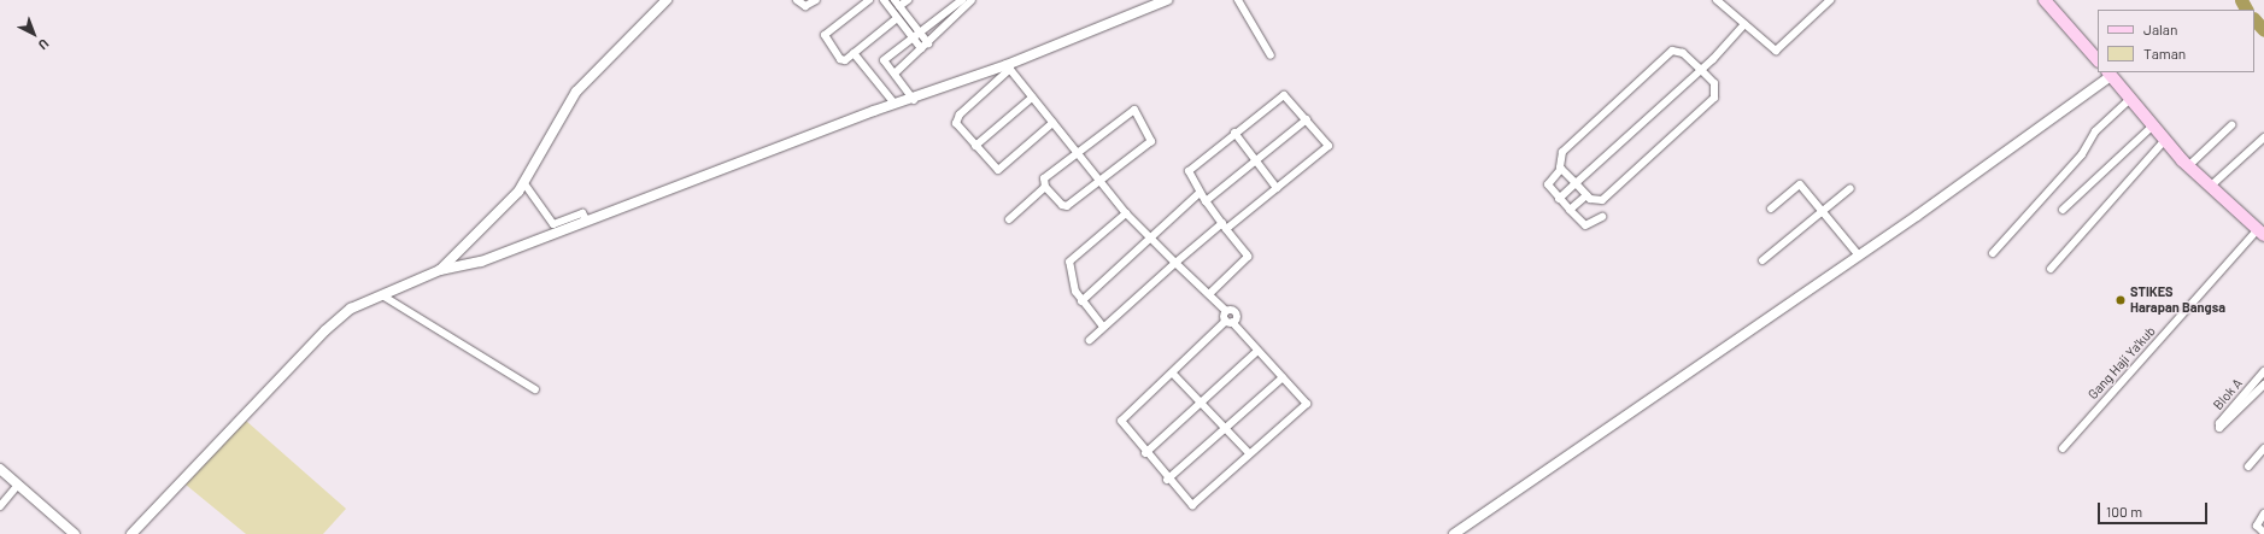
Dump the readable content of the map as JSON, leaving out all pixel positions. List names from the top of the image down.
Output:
{
  "streets": {
    "street": ["Gang Haji Ya'kub", "Blok A"]
  },
  "places": ["STIKES Harapan Bangsa"],
  "legend": ["Jalan", "Taman"],
  "scale_bar": "100 m",
  "north": "bottom right"
}
